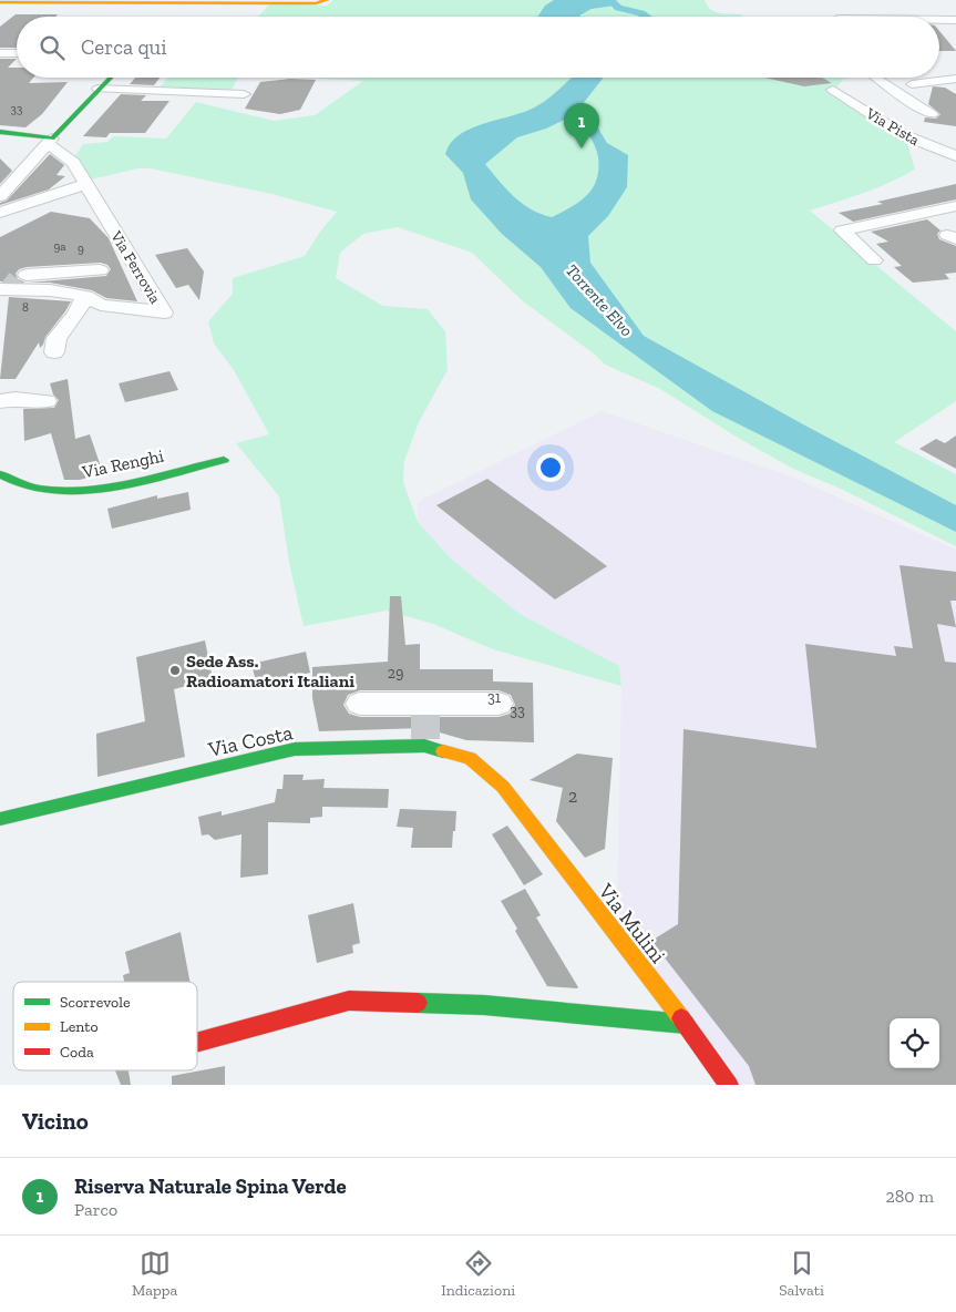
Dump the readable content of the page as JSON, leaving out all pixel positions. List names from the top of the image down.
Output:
{
  "streets": {
    "street": [
      "Via Pista",
      "Via Ferrovia",
      "Via Renghi",
      "Via Costa",
      "Via Mulini"
    ]
  },
  "crossings": [
    ["Via Costa", "Via Mulini"]
  ],
  "water": ["Torrente Elvo"],
  "places": ["Sede Ass. Radioamatori Italiani"],
  "house_numbers": [
    "33",
    "9a",
    "9",
    "8",
    "29",
    "31",
    "33",
    "2"
  ],
  "legend": ["Scorrevole", "Lento", "Coda"],
  "page": {
    "search": "Cerca qui",
    "pins": "1",
    "heading": "Vicino",
    "list": [
      {
        "mark": "1",
        "name": "Riserva Naturale Spina Verde",
        "note": "Parco",
        "value": "280 m"
      }
    ],
    "nav": ["Mappa", "Indicazioni", "Salvati"]
  }
}
